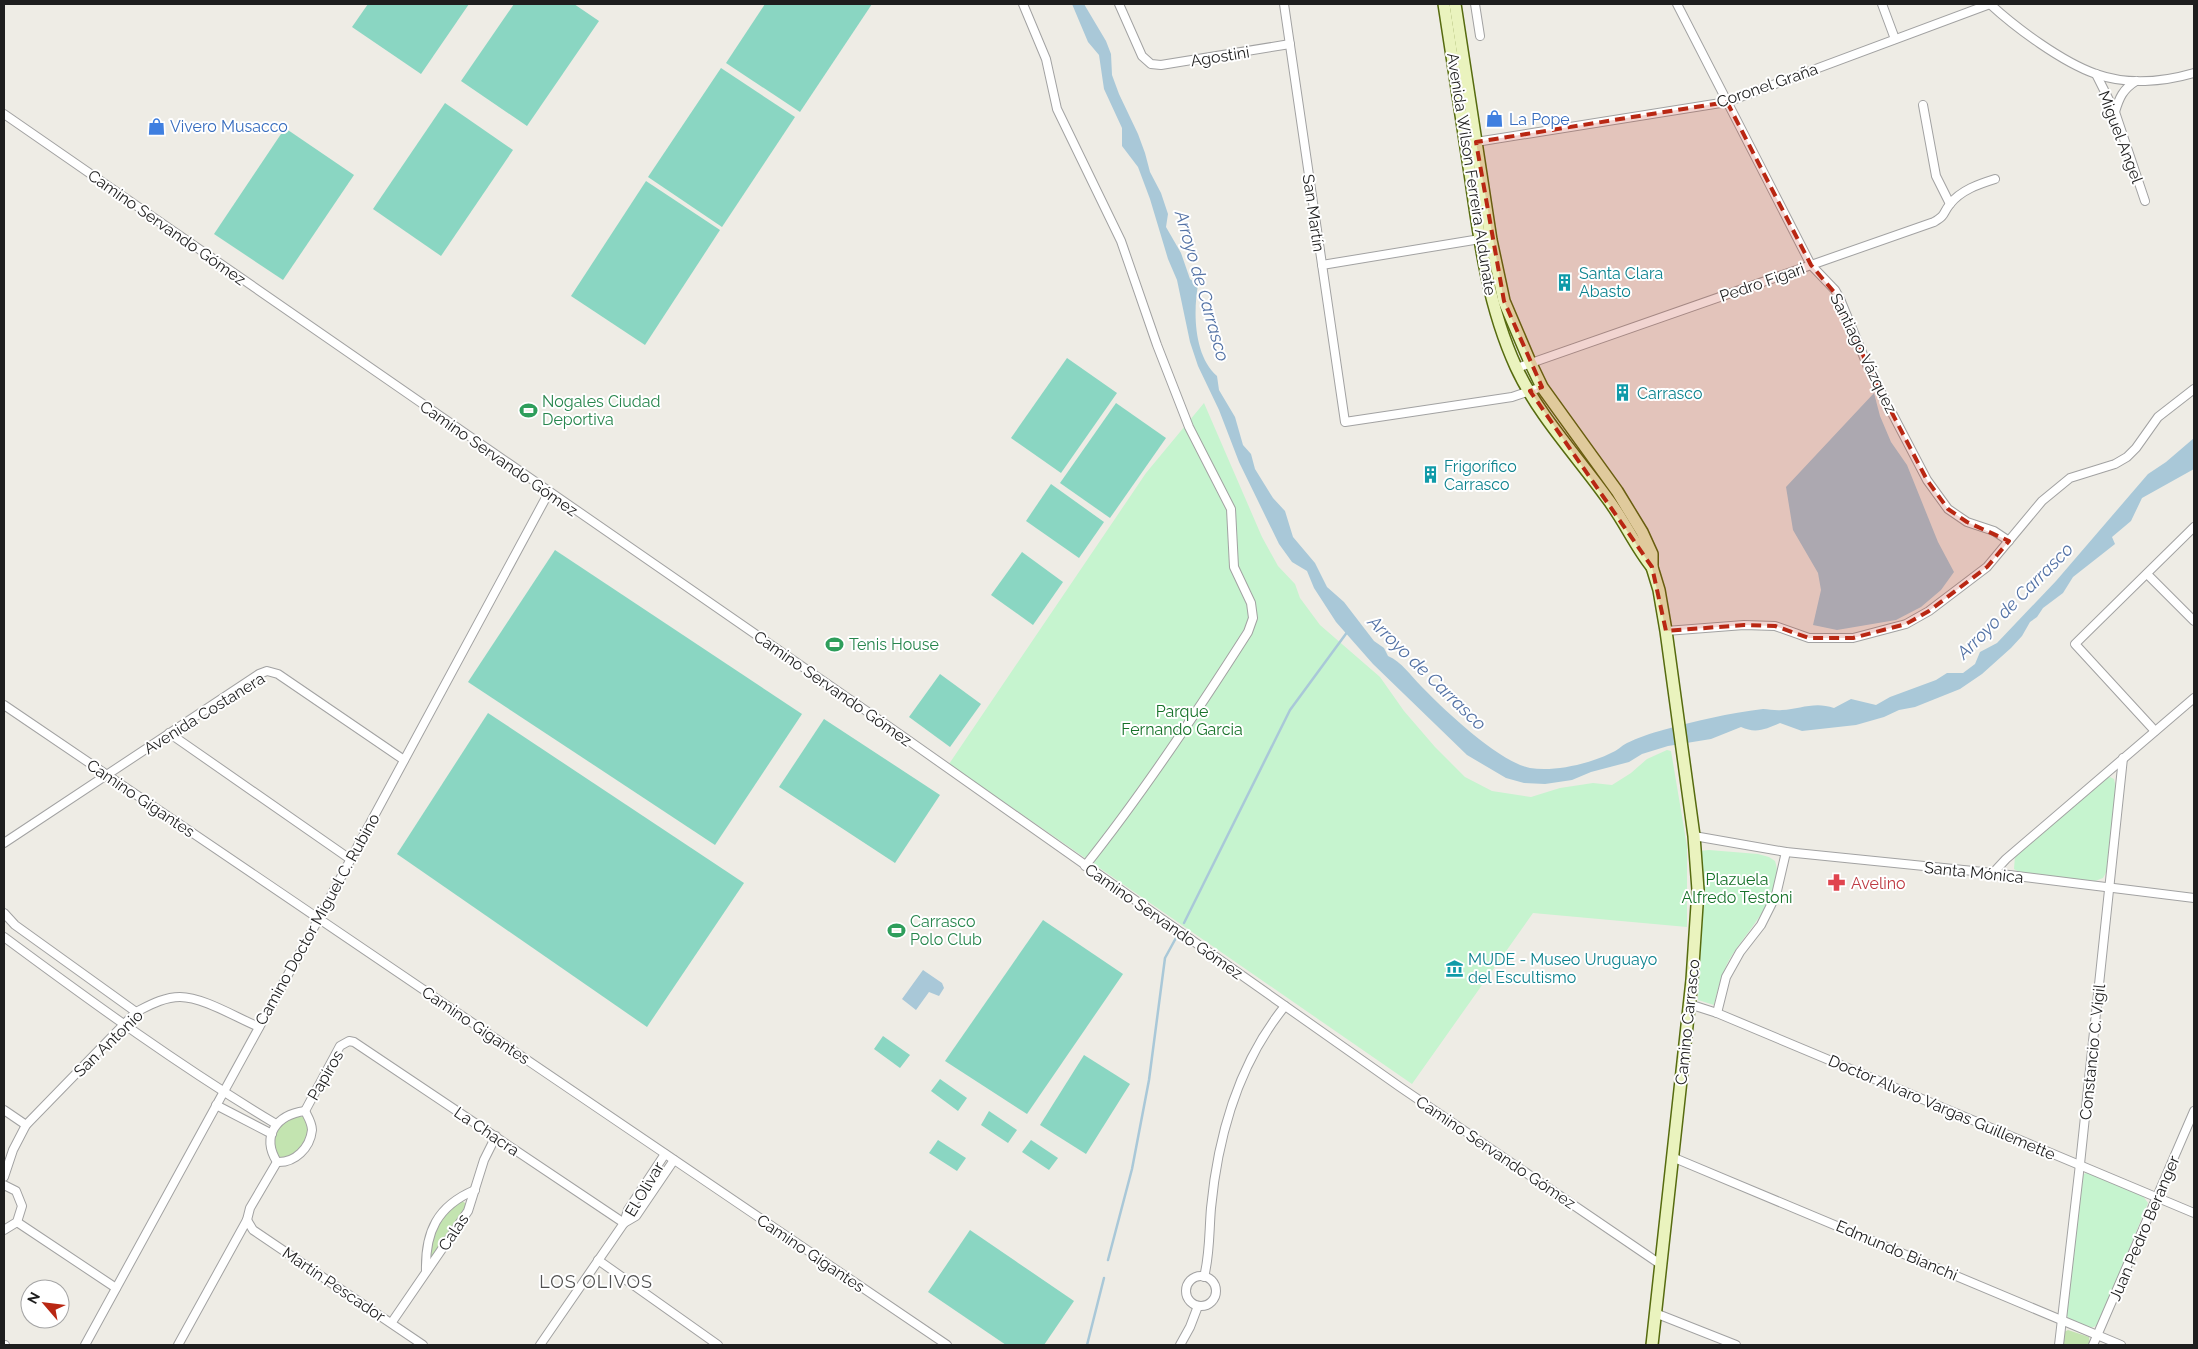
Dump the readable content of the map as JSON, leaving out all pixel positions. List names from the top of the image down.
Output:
{
  "streets": {
    "main road": ["Avenida Wilson Ferreira Aldunate", "Camino Carrasco"],
    "street": [
      "Agostini",
      "Coronel Graña",
      "Miguel Angel",
      "San Martín",
      "Camino Servando Gómez",
      "Pedro Figari",
      "Santiago Vázquez",
      "Avenida Costanera",
      "Camino Gigantes",
      "Santa Mónica",
      "Camino Doctor Miguel C. Rubino",
      "San Antonio",
      "Constancio C. Vigil",
      "Papiros",
      "Doctor Alvaro Vargas Guillemette",
      "La Chacra",
      "El Olivar",
      "Juan Pedro Beranger",
      "Calas",
      "Edmundo Bianchi",
      "Martín Pescador"
    ]
  },
  "crossings": [
    ["Agostini", "San Martín"],
    ["Coronel Graña", "Avenida Wilson Ferreira Aldunate"],
    ["Coronel Graña", "Santiago Vázquez"],
    ["Avenida Wilson Ferreira Aldunate", "San Martín"],
    ["Avenida Wilson Ferreira Aldunate", "Pedro Figari"],
    ["Avenida Wilson Ferreira Aldunate", "Camino Carrasco"],
    ["Camino Servando Gómez", "Camino Doctor Miguel C. Rubino"],
    ["Camino Servando Gómez", "Camino Carrasco"],
    ["Pedro Figari", "Santiago Vázquez"],
    ["Avenida Costanera", "Camino Gigantes"],
    ["Avenida Costanera", "Camino Doctor Miguel C. Rubino"],
    ["Camino Gigantes", "Camino Doctor Miguel C. Rubino"],
    ["Camino Gigantes", "El Olivar"],
    ["Santa Mónica", "Camino Carrasco"],
    ["Santa Mónica", "Constancio C. Vigil"],
    ["Camino Doctor Miguel C. Rubino", "San Antonio"],
    ["Camino Carrasco", "Doctor Alvaro Vargas Guillemette"],
    ["Camino Carrasco", "Edmundo Bianchi"],
    ["Constancio C. Vigil", "Doctor Alvaro Vargas Guillemette"],
    ["Constancio C. Vigil", "Edmundo Bianchi"],
    ["Papiros", "La Chacra"],
    ["Doctor Alvaro Vargas Guillemette", "Juan Pedro Beranger"],
    ["La Chacra", "El Olivar"],
    ["La Chacra", "Calas"],
    ["Juan Pedro Beranger", "Edmundo Bianchi"],
    ["Calas", "Martín Pescador"]
  ],
  "districts": ["LOS OLIVOS"],
  "water": ["Arroyo de Carrasco"],
  "parks": ["Parque Fernando Garcia", "Plazuela Alfredo Testoni"],
  "places": {
    "shop": ["La Pope", "Vivero Musacco"],
    "building": ["Santa Clara Abasto", "Carrasco", "Frigorífico Carrasco"],
    "sports": ["Nogales Ciudad Deportiva", "Tenis House", "Carrasco Polo Club"],
    "pharmacy": ["Avelino"],
    "museum": ["MUDE - Museo Uruguayo del Escultismo"]
  },
  "north": "top left"
}
